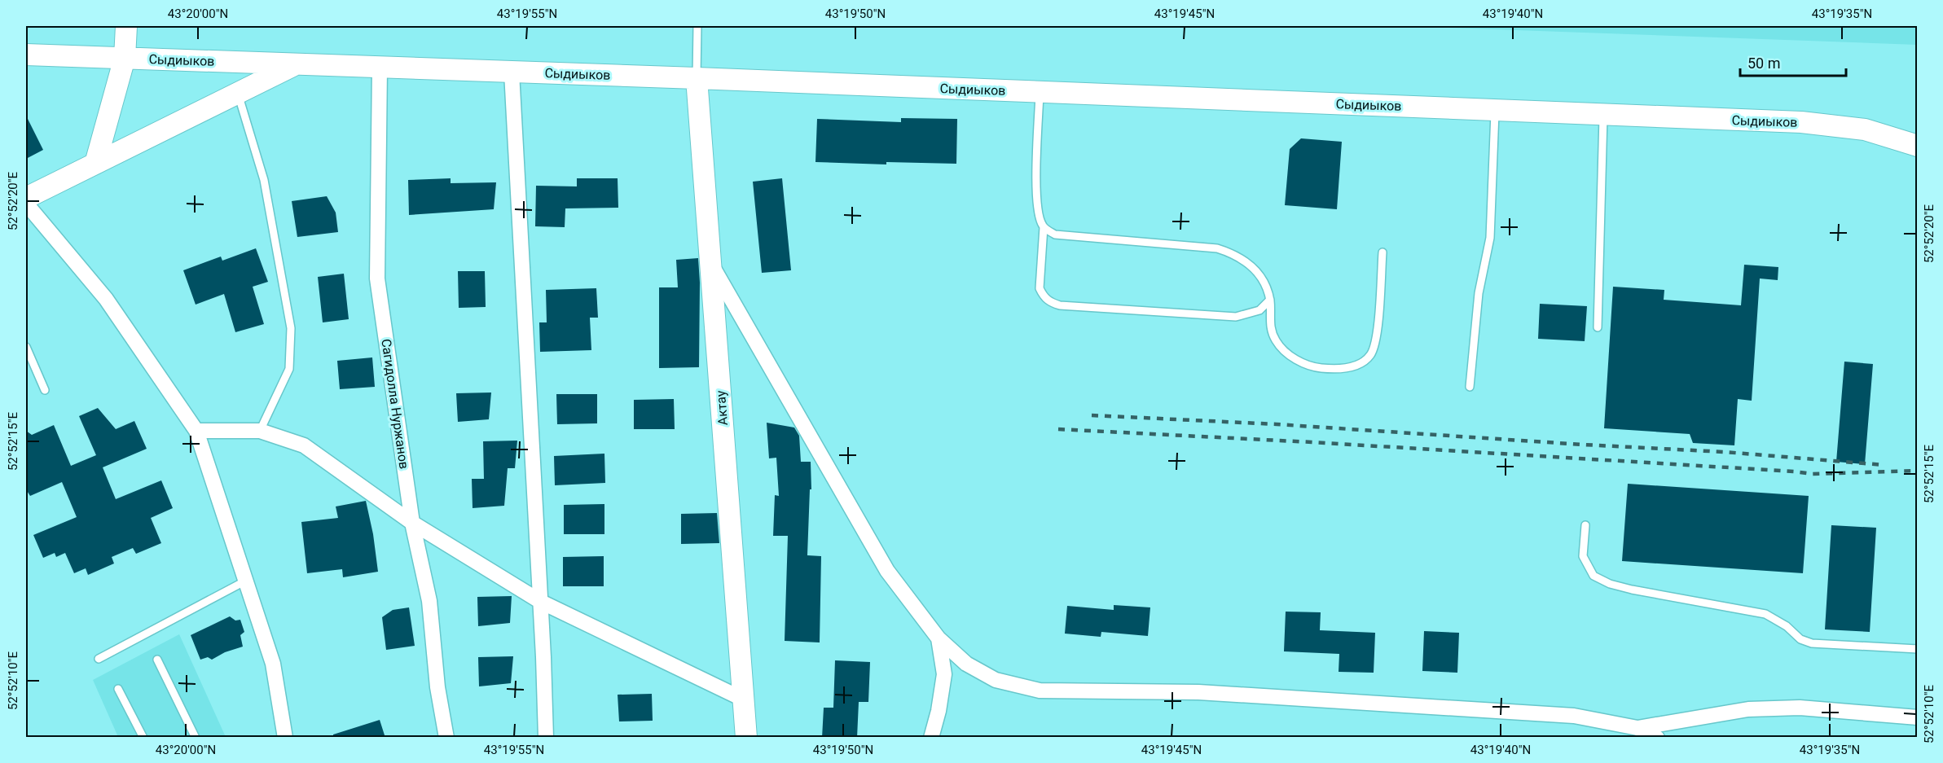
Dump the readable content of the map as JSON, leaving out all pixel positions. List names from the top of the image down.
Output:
{
  "streets": {
    "street": ["Сыдиыков", "Сагидолла Нуржанов", "Актау"]
  },
  "crossings": [
    ["Сыдиыков", "Сагидолла Нуржанов"],
    ["Сыдиыков", "Актау"]
  ],
  "scale_bar": "50 m",
  "coordinates": [
    "43°20'00\"N",
    "43°19'55\"N",
    "43°19'50\"N",
    "43°19'45\"N",
    "43°19'40\"N",
    "43°19'35\"N",
    "52°52'20\"E",
    "52°52'15\"E",
    "52°52'10\"E"
  ]
}
